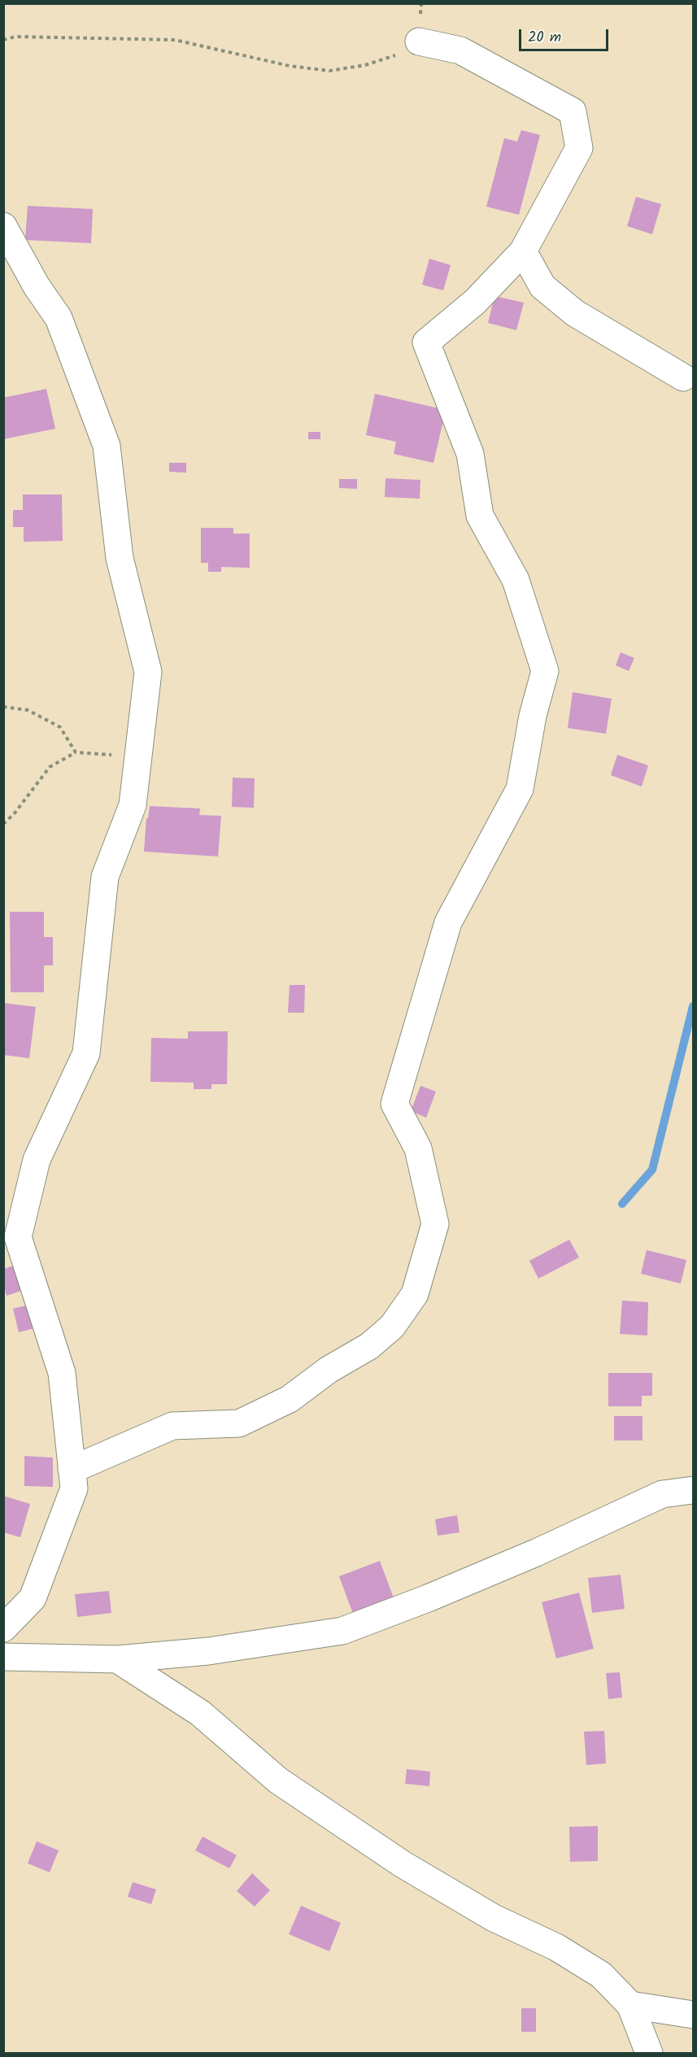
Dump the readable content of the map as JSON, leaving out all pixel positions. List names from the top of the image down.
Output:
{
  "scale_bar": "20 m"
}
